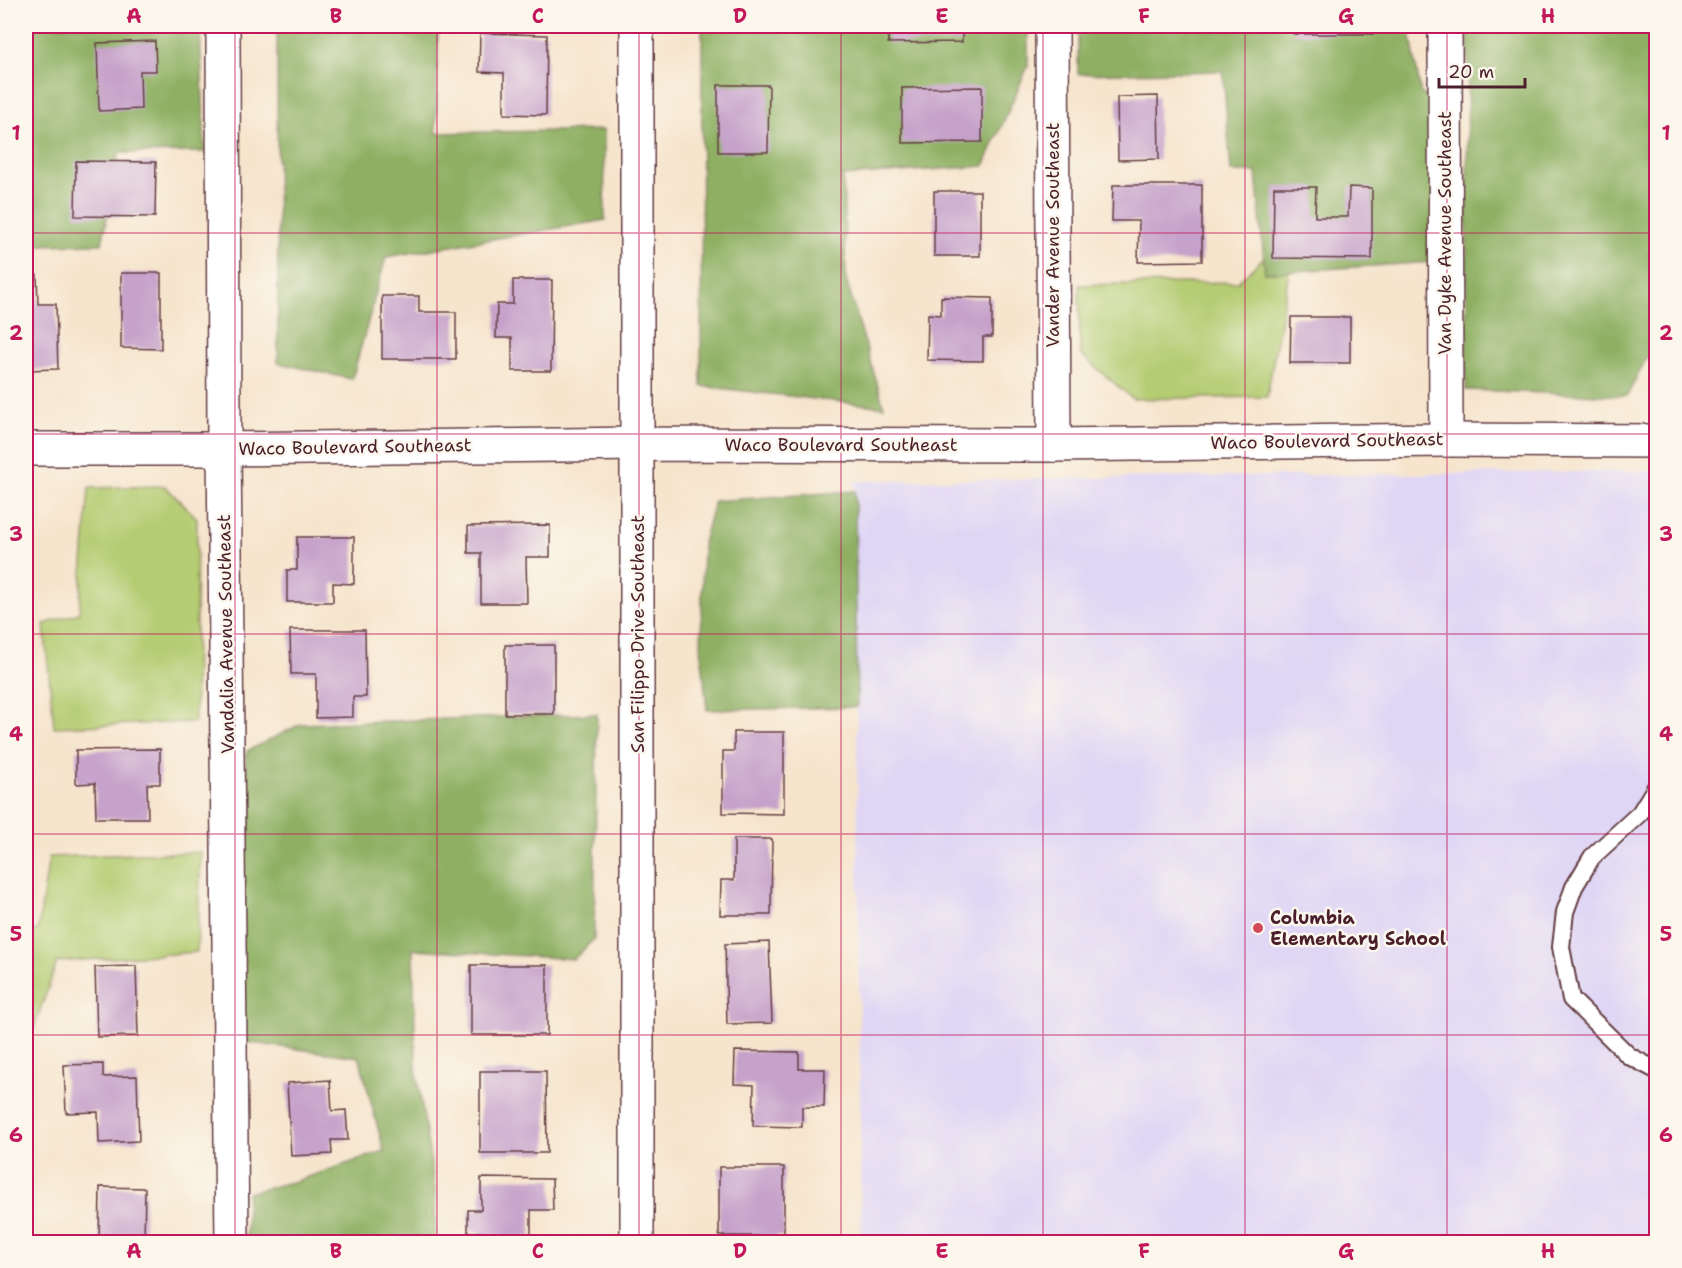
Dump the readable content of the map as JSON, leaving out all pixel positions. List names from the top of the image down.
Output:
{
  "streets": {
    "street": [
      "Van Dyke Avenue Southeast",
      "Vander Avenue Southeast",
      "Waco Boulevard Southeast",
      "Vandalia Avenue Southeast",
      "San Filippo Drive Southeast"
    ]
  },
  "crossings": [
    ["Van Dyke Avenue Southeast", "Waco Boulevard Southeast"],
    ["Vander Avenue Southeast", "Waco Boulevard Southeast"],
    ["Waco Boulevard Southeast", "Vandalia Avenue Southeast"],
    ["Waco Boulevard Southeast", "San Filippo Drive Southeast"]
  ],
  "places": ["Columbia Elementary School"],
  "scale_bar": "20 m",
  "grid": {
    "columns": [
      "A",
      "B",
      "C",
      "D",
      "E",
      "F",
      "G",
      "H"
    ],
    "rows": [
      "1",
      "2",
      "3",
      "4",
      "5",
      "6"
    ]
  }
}
